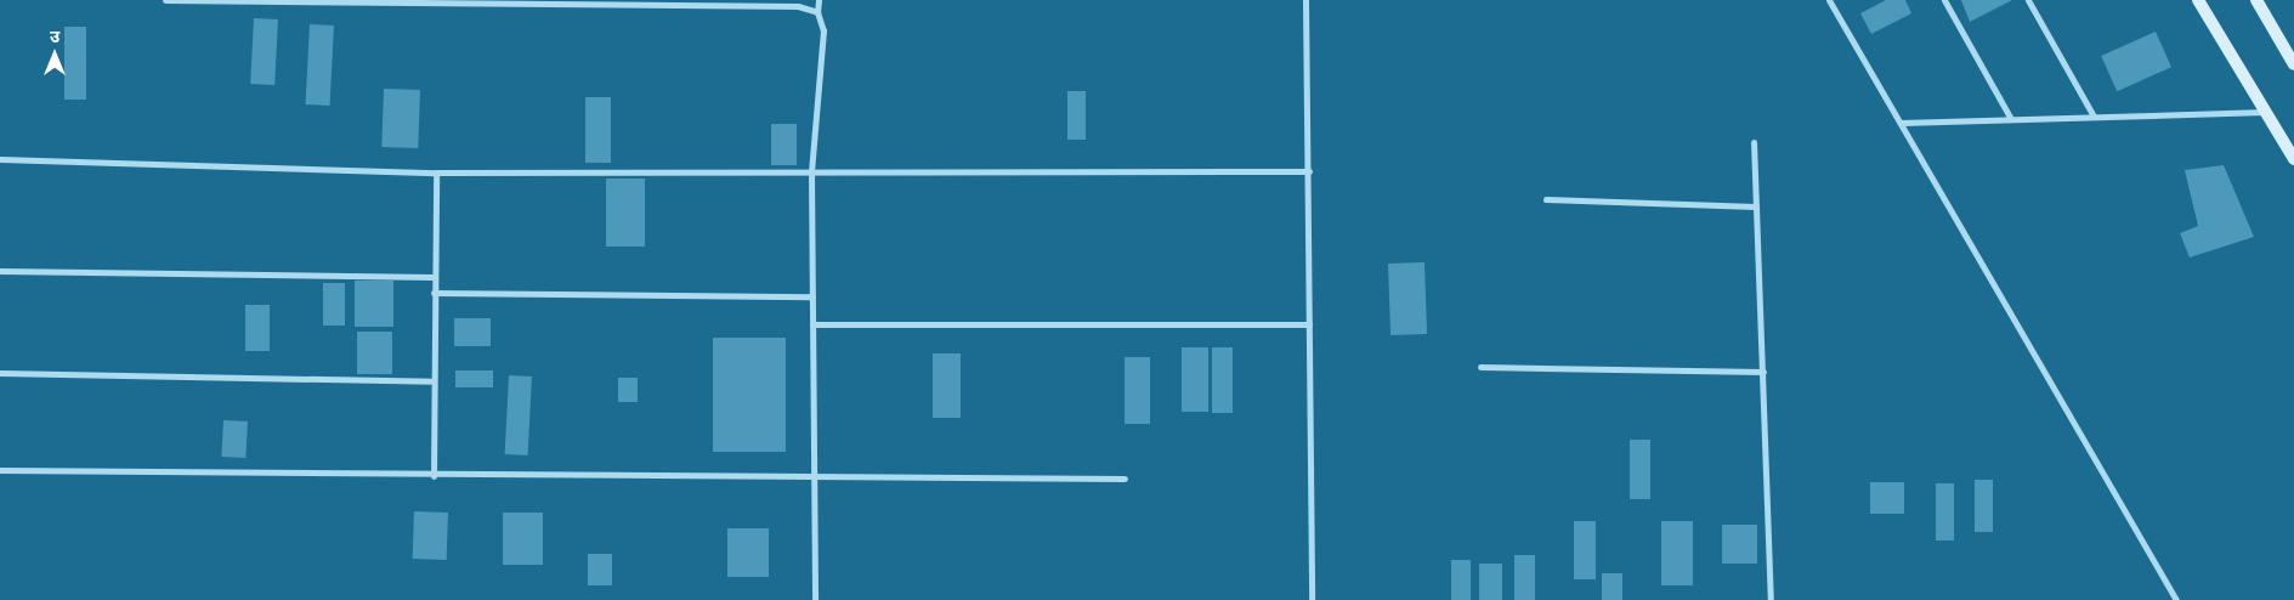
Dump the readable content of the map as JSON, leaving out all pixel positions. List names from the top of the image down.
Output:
{
  "north": "top"
}
